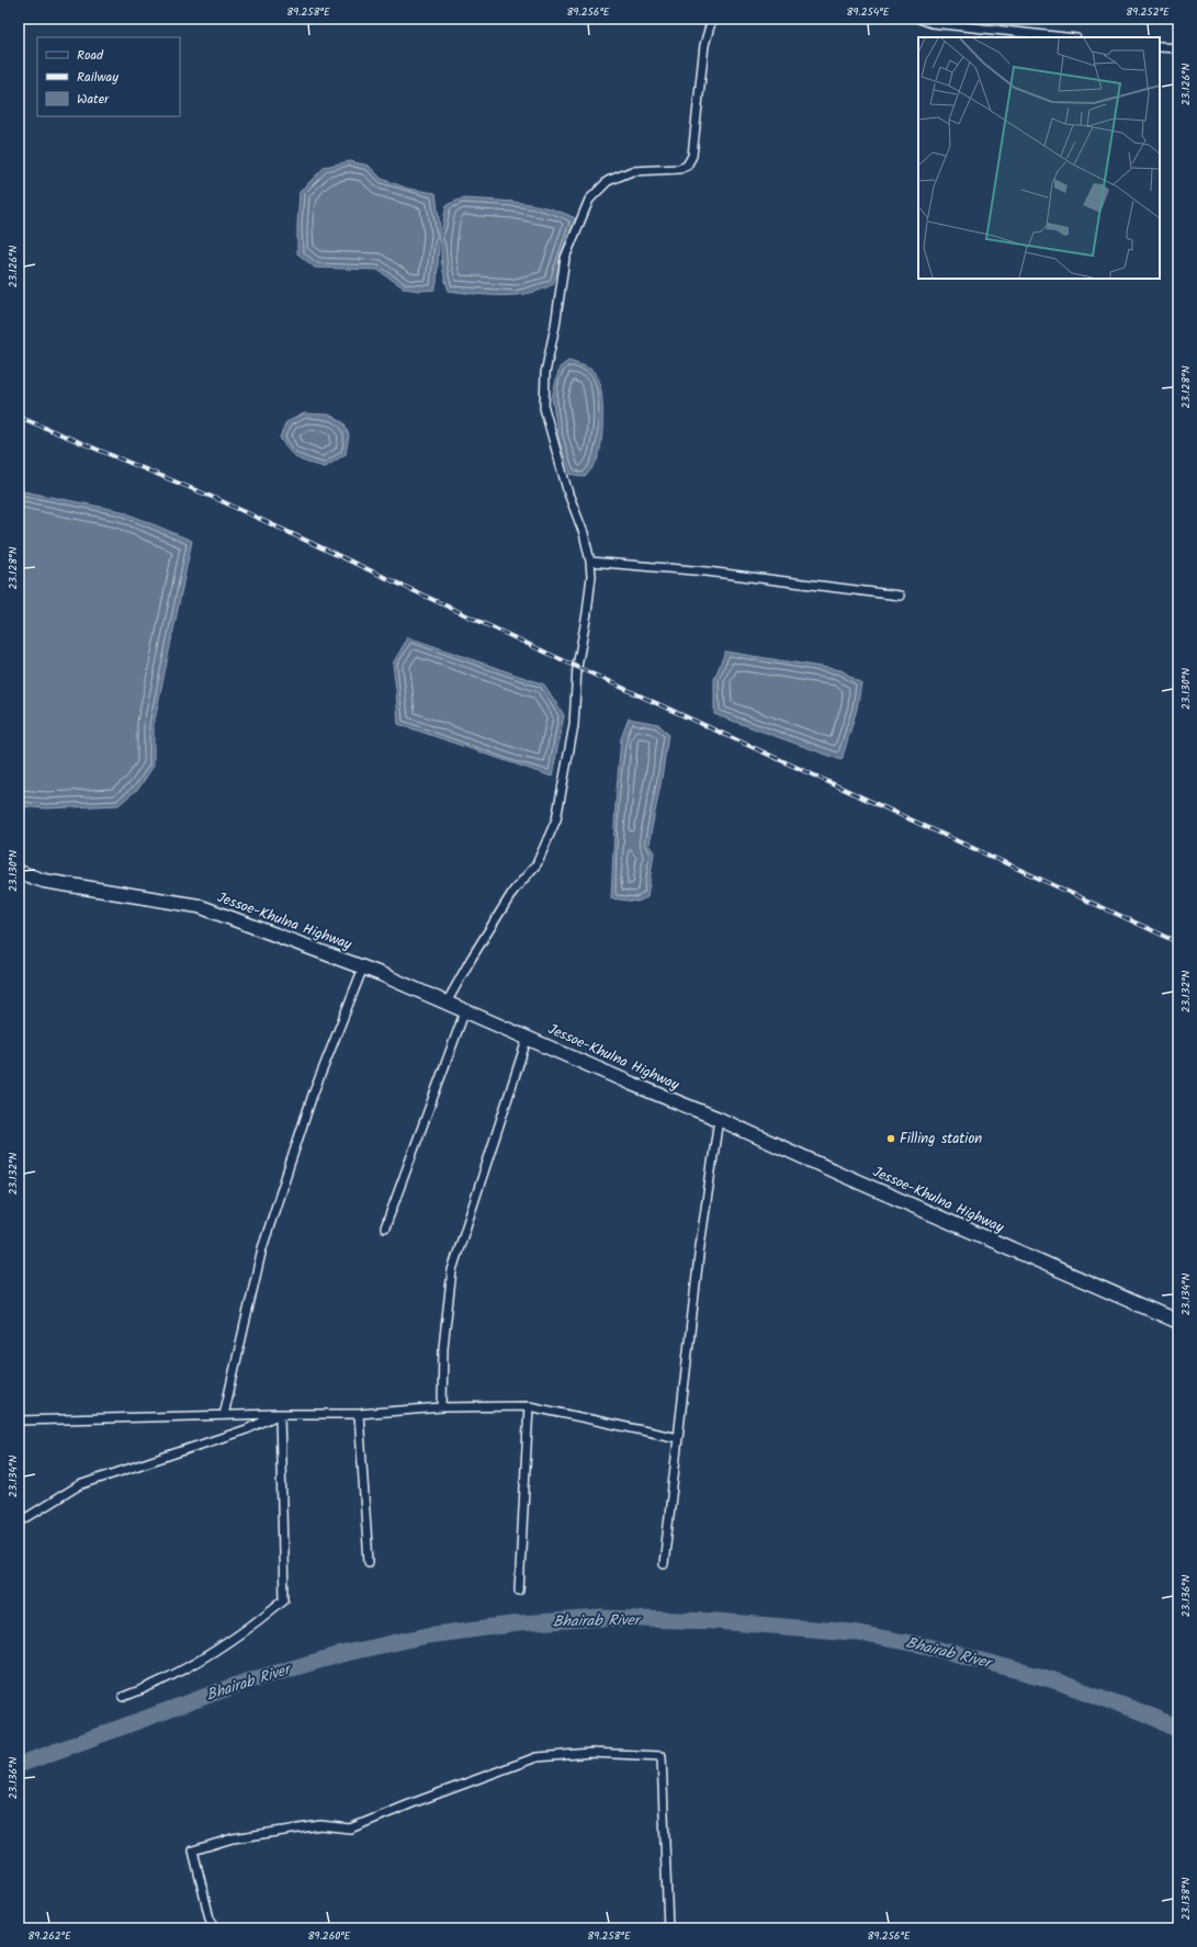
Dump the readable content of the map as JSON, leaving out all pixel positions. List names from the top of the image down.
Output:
{
  "streets": {
    "highway": ["Jessoe-Khulna Highway"]
  },
  "water": ["Bhairab River"],
  "places": ["Filling station"],
  "legend": ["Road", "Railway", "Water"],
  "coordinates": [
    "89.258°E",
    "89.256°E",
    "89.254°E",
    "89.252°E",
    "23.126°N",
    "23.128°N",
    "23.130°N",
    "23.132°N",
    "23.134°N",
    "23.136°N",
    "23.138°N",
    "89.262°E",
    "89.260°E"
  ]
}
